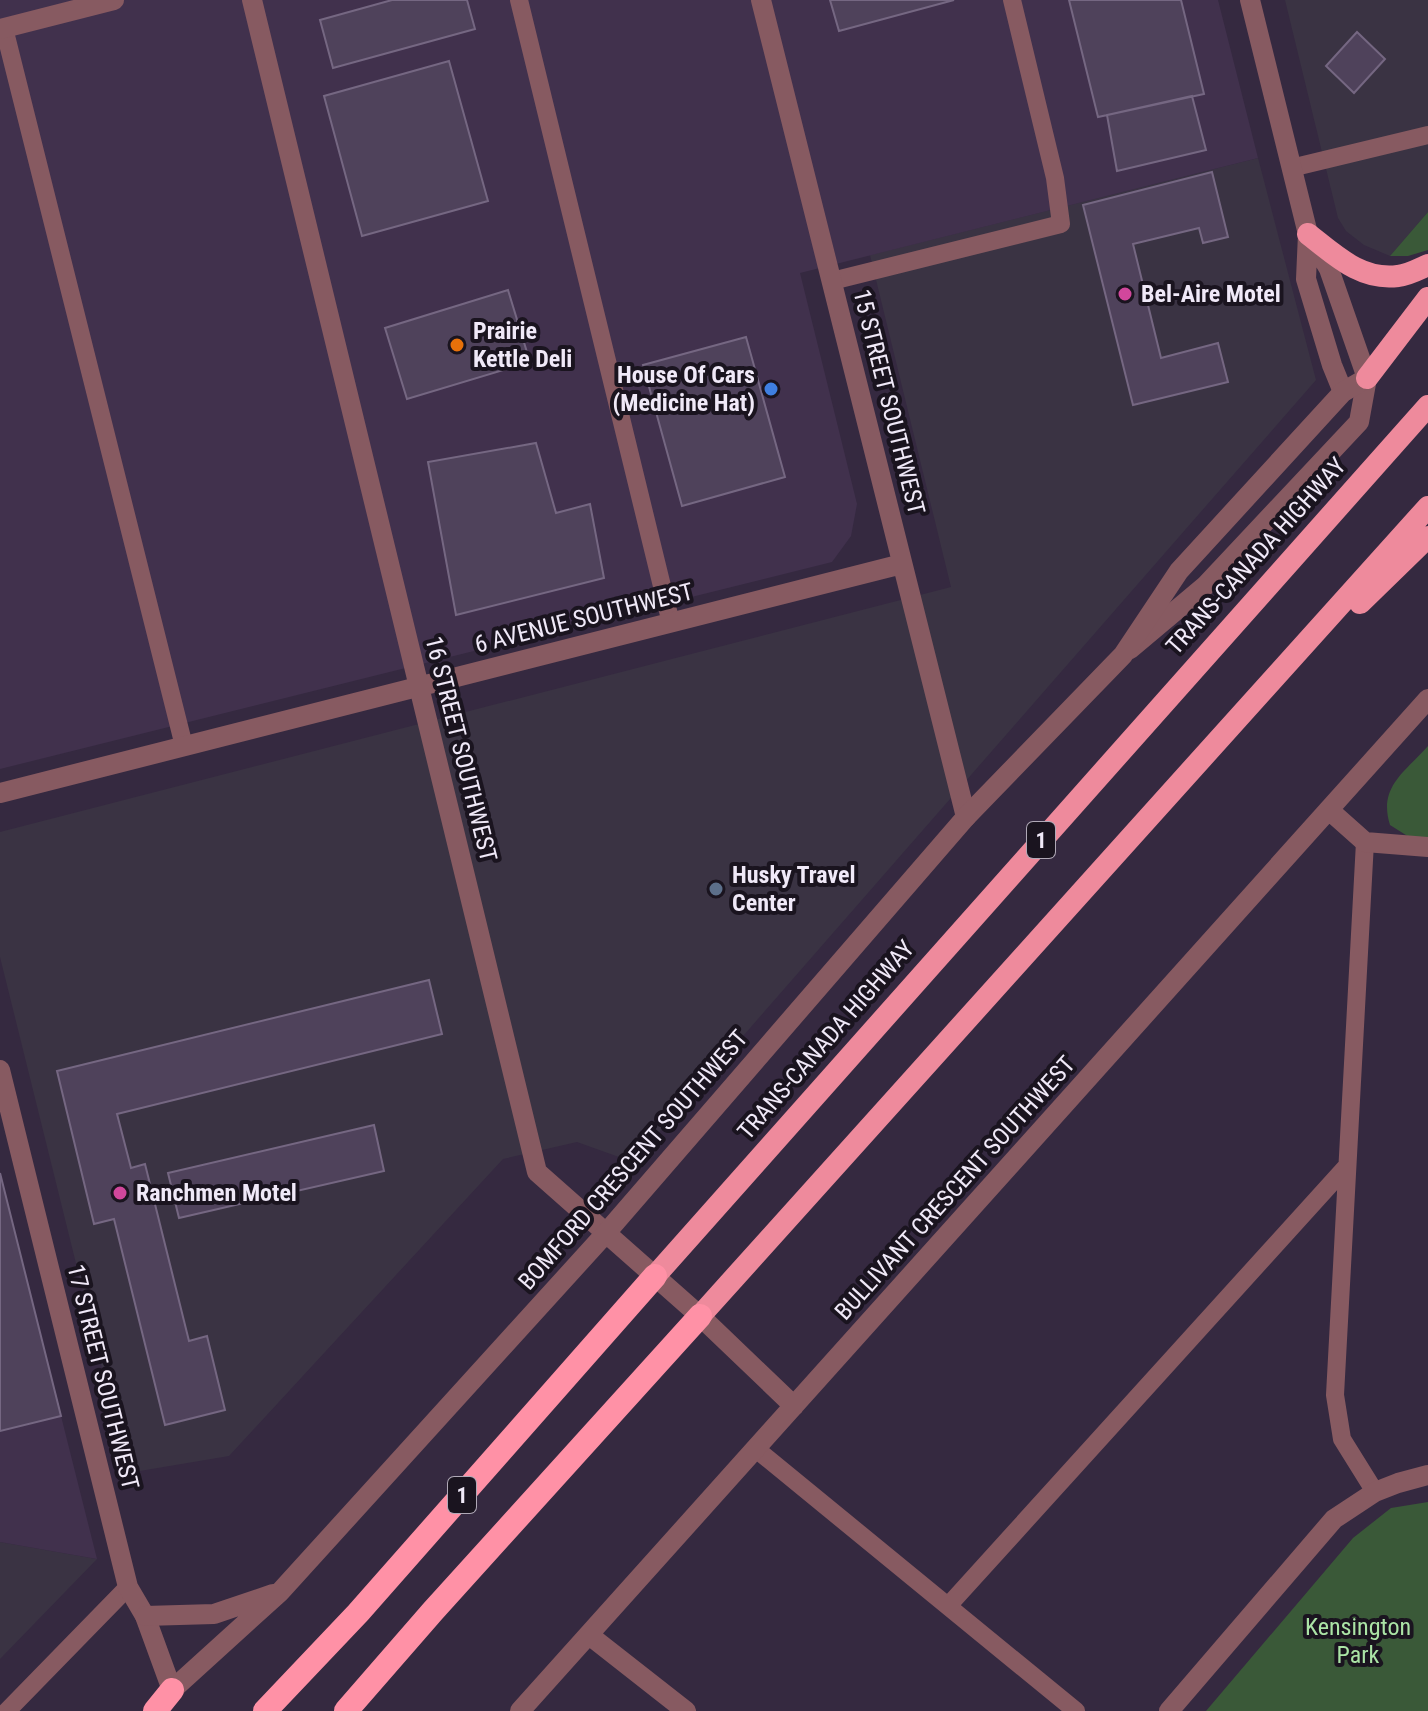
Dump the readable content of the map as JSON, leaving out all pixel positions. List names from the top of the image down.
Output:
{
  "streets": {
    "highway": ["TRANS-CANADA HIGHWAY", "1"],
    "street": [
      "15 STREET SOUTHWEST",
      "6 AVENUE SOUTHWEST",
      "16 STREET SOUTHWEST",
      "BOMFORD CRESCENT SOUTHWEST",
      "BULLIVANT CRESCENT SOUTHWEST",
      "17 STREET SOUTHWEST"
    ]
  },
  "crossings": [
    ["15 STREET SOUTHWEST", "6 AVENUE SOUTHWEST"],
    ["15 STREET SOUTHWEST", "BOMFORD CRESCENT SOUTHWEST"],
    ["TRANS-CANADA HIGHWAY", "16 STREET SOUTHWEST"],
    ["6 AVENUE SOUTHWEST", "16 STREET SOUTHWEST"],
    ["16 STREET SOUTHWEST", "1"],
    ["16 STREET SOUTHWEST", "BOMFORD CRESCENT SOUTHWEST"],
    ["16 STREET SOUTHWEST", "BULLIVANT CRESCENT SOUTHWEST"],
    ["BOMFORD CRESCENT SOUTHWEST", "17 STREET SOUTHWEST"]
  ],
  "parks": ["Kensington Park"],
  "places": [
    "Bel-Aire Motel",
    "Prairie Kettle Deli",
    "House Of Cars (Medicine Hat)",
    "Husky Travel Center",
    "Ranchmen Motel"
  ]
}
